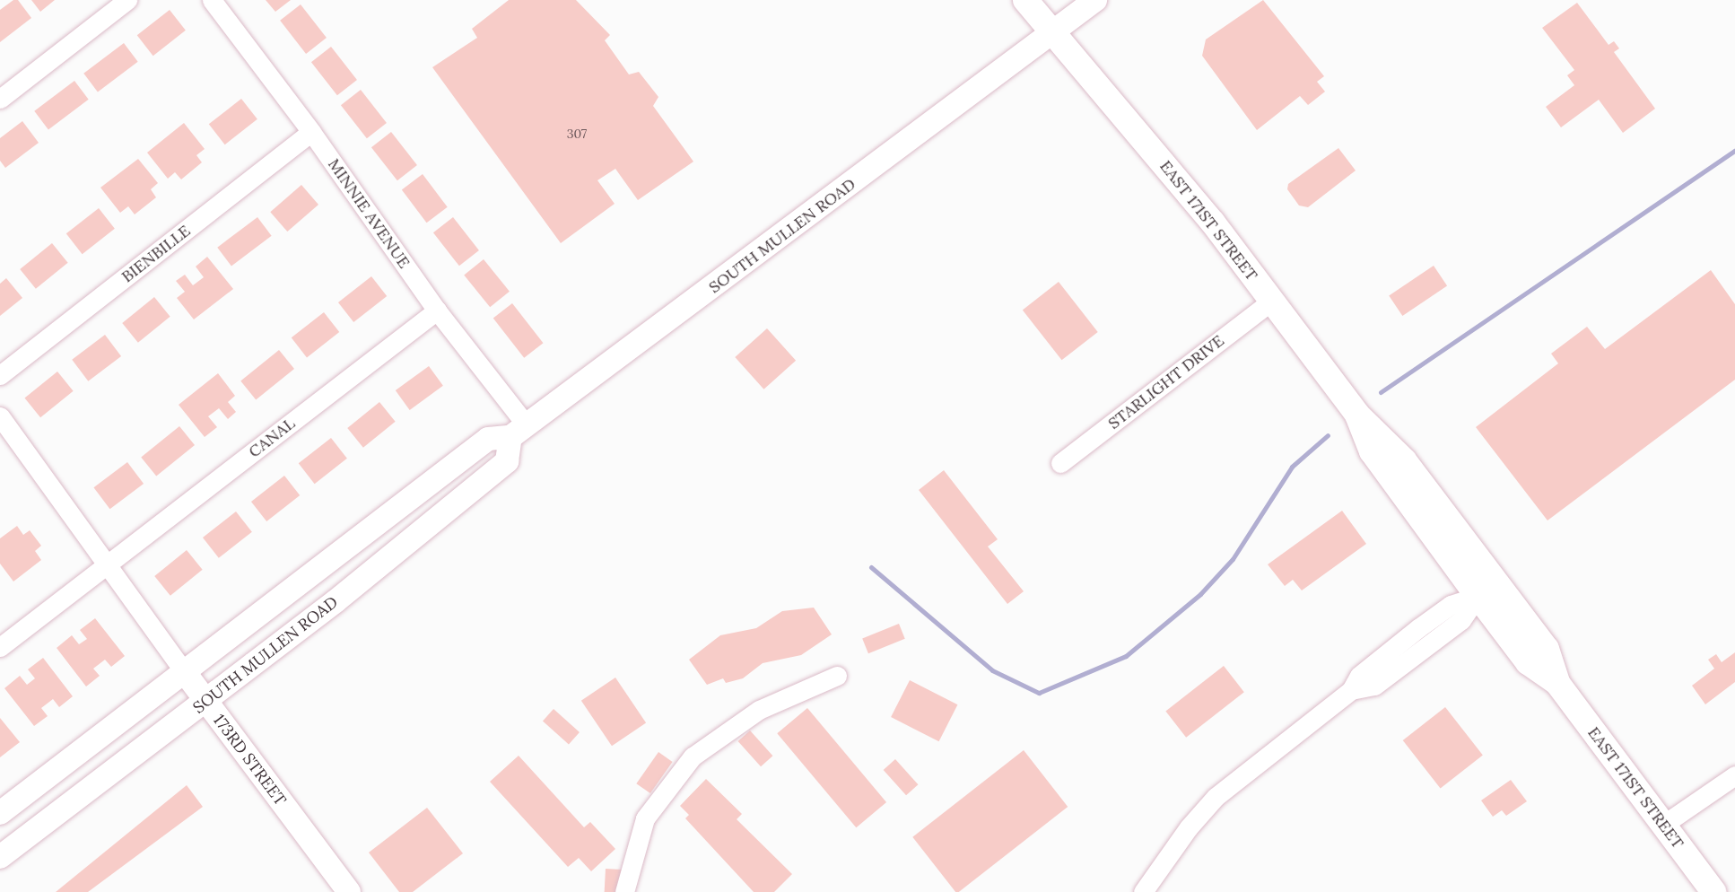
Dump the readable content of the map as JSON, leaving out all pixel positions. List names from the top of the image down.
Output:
{
  "streets": {
    "main road": ["EAST 171ST STREET"],
    "street": [
      "MINNIE AVENUE",
      "SOUTH MULLEN ROAD",
      "BIENBILLE",
      "STARLIGHT DRIVE",
      "CANAL",
      "173RD STREET"
    ]
  },
  "crossings": [
    ["MINNIE AVENUE", "SOUTH MULLEN ROAD"],
    ["MINNIE AVENUE", "BIENBILLE"],
    ["MINNIE AVENUE", "CANAL"],
    ["EAST 171ST STREET", "SOUTH MULLEN ROAD"],
    ["EAST 171ST STREET", "STARLIGHT DRIVE"],
    ["SOUTH MULLEN ROAD", "173RD STREET"],
    ["CANAL", "173RD STREET"]
  ],
  "house_numbers": ["307"]
}
